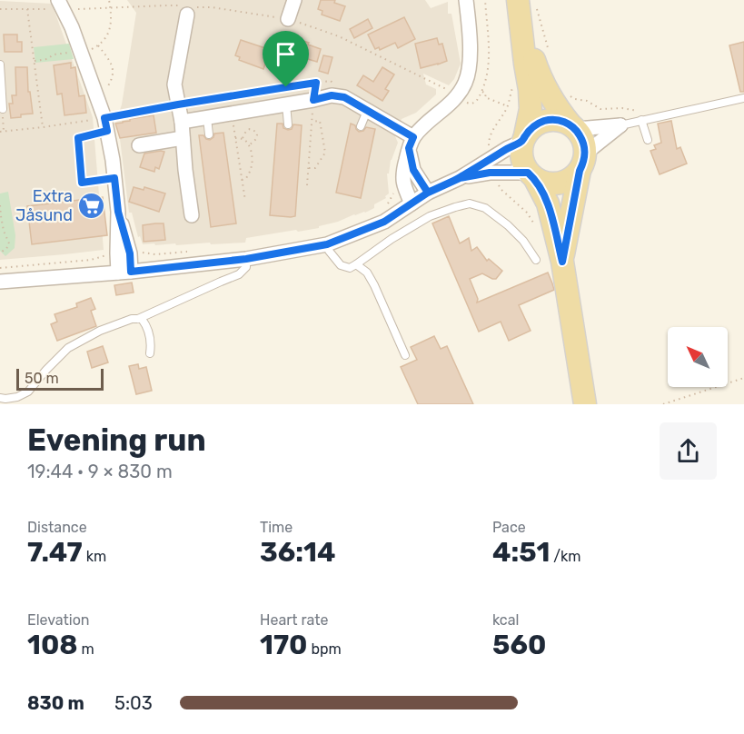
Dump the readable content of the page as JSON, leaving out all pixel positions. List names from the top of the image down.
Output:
{
  "places": {
    "supermarket": ["Extra Jåsund"]
  },
  "scale_bar": "50 m",
  "north": "top left",
  "page": {
    "scale": "50 m",
    "heading": ["Evening run", "19:44 · 9 × 830 m"],
    "stats": [
      ["Distance", "7.47 km"],
      ["Time", "36:14"],
      ["Pace", "4:51 /km"],
      ["Elevation", "108 m"],
      ["Heart rate", "170 bpm"],
      ["kcal", "560"]
    ],
    "list": [
      {
        "name": "830 m",
        "note": "5:03"
      }
    ]
  }
}
